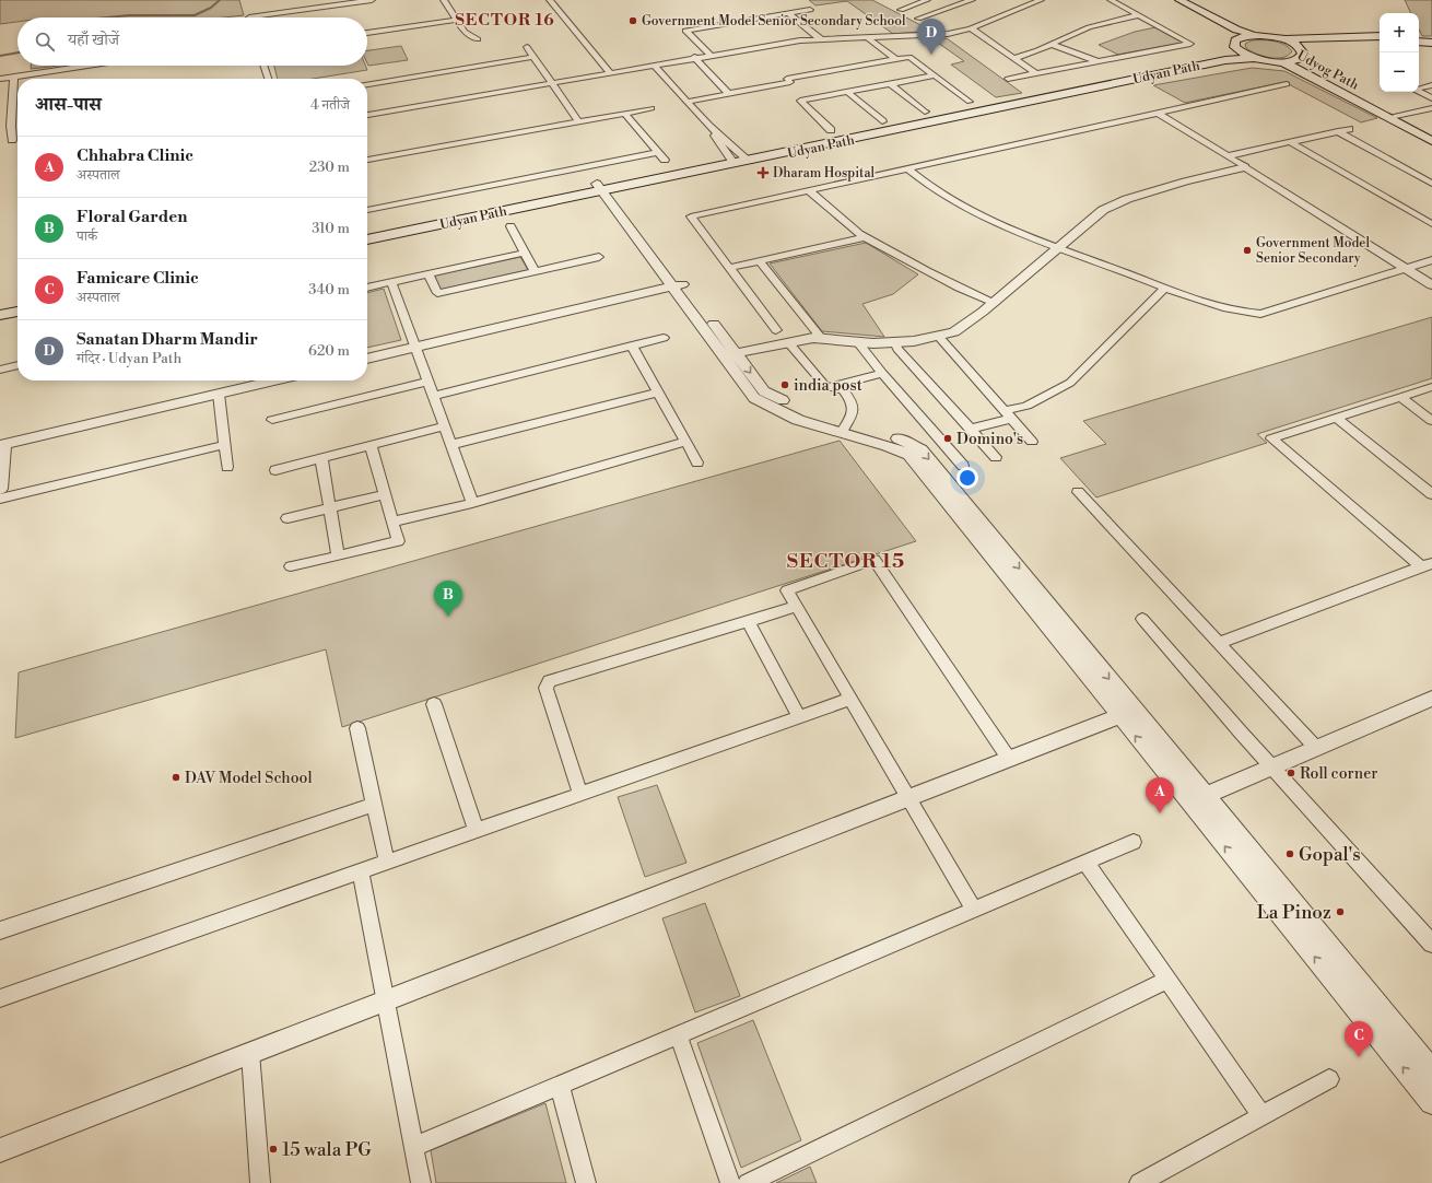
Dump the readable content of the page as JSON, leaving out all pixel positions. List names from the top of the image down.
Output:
{
  "streets": {
    "main road": ["Udyog Path", "Udyan Path"]
  },
  "districts": ["SECTOR 16", "SECTOR 15"],
  "places": {
    "other": [
      "Government Model Senior Secondary School",
      "Government Model Senior Secondary",
      "india post",
      "Domino's",
      "Roll corner",
      "DAV Model School",
      "Gopal's",
      "La Pinoz",
      "15 wala PG"
    ],
    "health": ["Dharam Hospital"]
  },
  "page": {
    "map_buttons": ["+", "−"],
    "search": "यहाँ खोजें",
    "pins": [
      "D",
      "B",
      "A",
      "C"
    ],
    "heading": ["आस-पास", "4 नतीजे"],
    "list": [
      {
        "mark": "A",
        "name": "Chhabra Clinic",
        "note": "अस्पताल",
        "value": "230 m"
      },
      {
        "mark": "B",
        "name": "Floral Garden",
        "note": "पार्क",
        "value": "310 m"
      },
      {
        "mark": "C",
        "name": "Famicare Clinic",
        "note": "अस्पताल",
        "value": "340 m"
      },
      {
        "mark": "D",
        "name": "Sanatan Dharm Mandir",
        "note": "मंदिर · Udyan Path",
        "value": "620 m"
      }
    ]
  }
}
